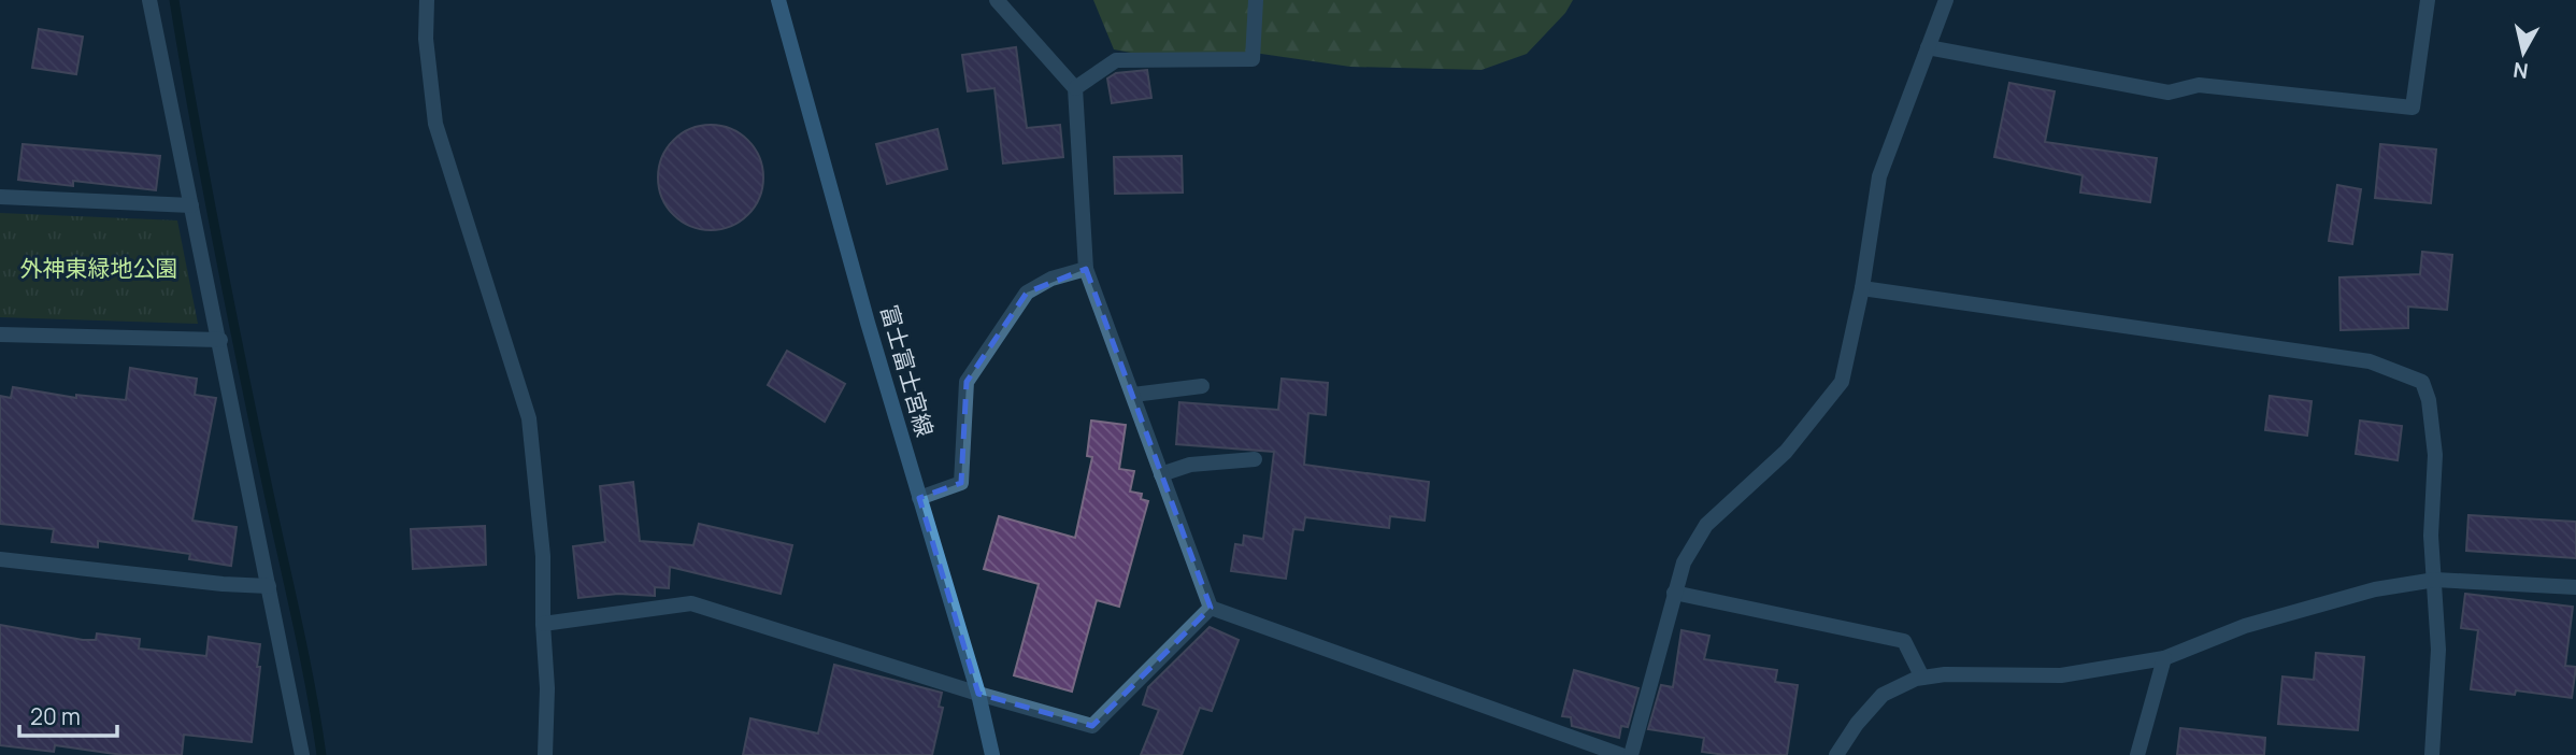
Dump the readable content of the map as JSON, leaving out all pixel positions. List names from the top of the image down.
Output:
{
  "streets": {
    "main road": ["富士富士宮線"]
  },
  "parks": ["外神東緑地公園"],
  "scale_bar": "20 m",
  "north": "bottom"
}
